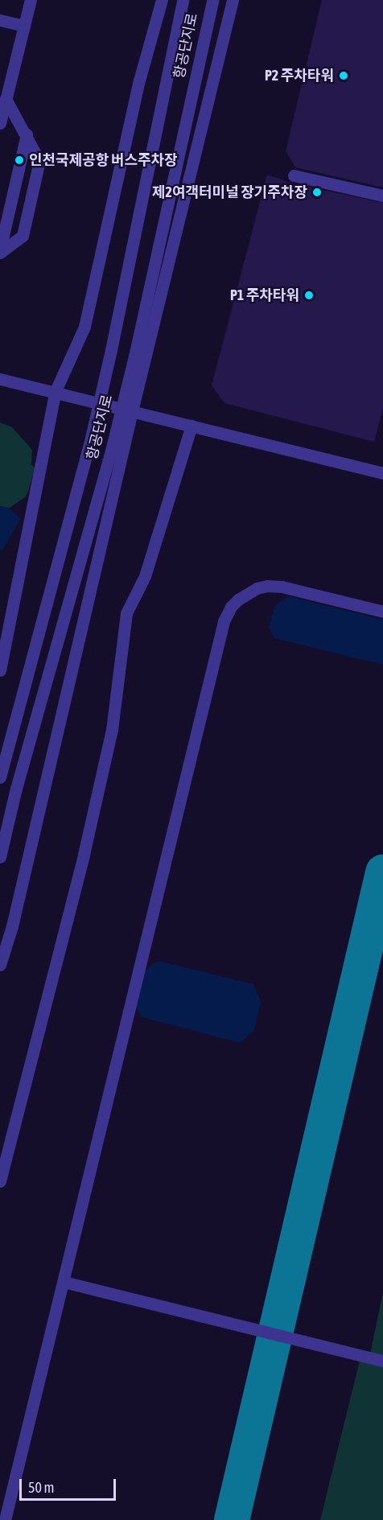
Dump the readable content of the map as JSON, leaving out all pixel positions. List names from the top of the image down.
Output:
{
  "streets": {
    "street": ["항공단지로"]
  },
  "places": [
    "P2 주차타워",
    "인천국제공항 버스주차장",
    "제2여객터미널 장기주차장",
    "P1 주차타워"
  ],
  "scale_bar": "50 m"
}
